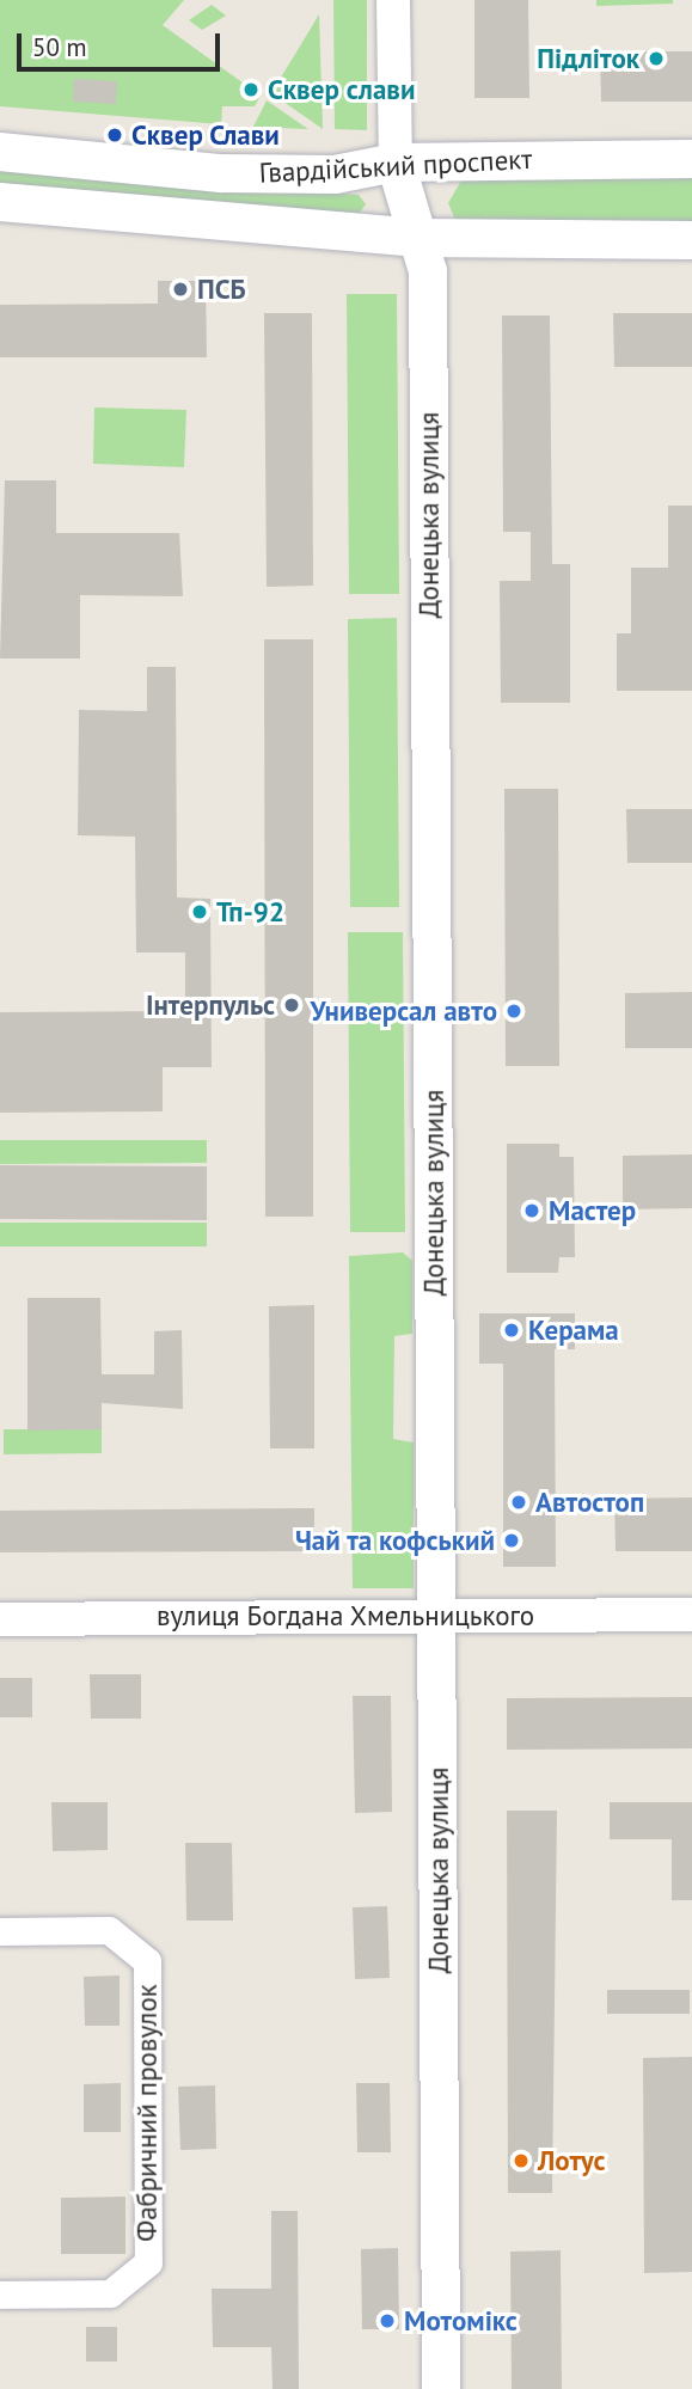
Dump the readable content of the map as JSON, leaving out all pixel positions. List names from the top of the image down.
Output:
{
  "streets": {
    "main road": ["Гвардійський проспект", "Донецька вулиця"],
    "street": ["вулиця Богдана Хмельницького", "Фабричний провулок"]
  },
  "crossings": [
    ["Гвардійський проспект", "Донецька вулиця"],
    ["Донецька вулиця", "вулиця Богдана Хмельницького"]
  ],
  "places": [
    "Підліток",
    "Сквер слави",
    "Сквер Слави",
    "ПСБ",
    "Тп-92",
    "Інтерпульс",
    "Универсал авто",
    "Мастер",
    "Керама",
    "Автостоп",
    "Чай та кофський",
    "Лотус",
    "Мотомікс"
  ],
  "scale_bar": "50 m"
}
